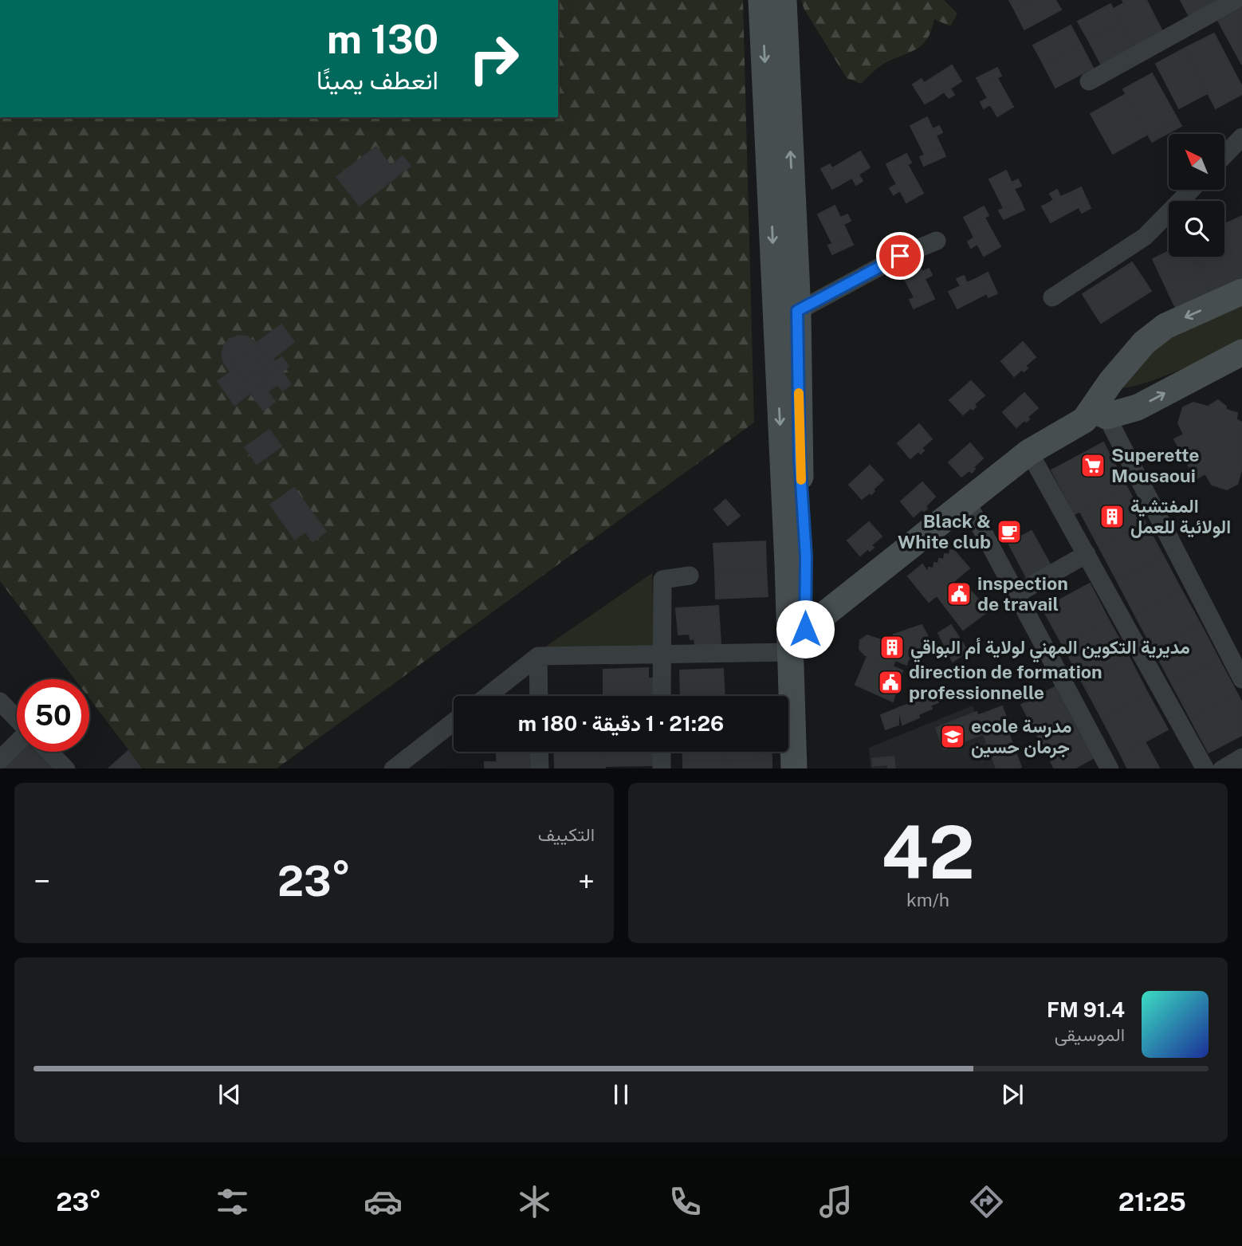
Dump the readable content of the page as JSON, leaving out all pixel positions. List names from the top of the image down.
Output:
{
  "places": {
    "supermarket": ["Superette Mousaoui"],
    "building": ["المفتشية الولائية للعمل", "مديرية التكوين المهني لولاية أم البواقي"],
    "cafe": ["Black & White club"],
    "public building": ["inspection de travail", "direction de formation professionnelle"],
    "school or university": ["ecole مدرسة جرمان حسين"]
  },
  "north": "top left",
  "page": {
    "turn": ["130 m", "انعطف يمينًا"],
    "limit": "50",
    "trip": "21:26 · 1 دقيقة · 180 m",
    "tile": [
      ["42", "km/h"],
      "التكييف"
    ],
    "heat": ["−", "23°", "+"],
    "song": ["91.4 FM", "الموسيقى"],
    "tabs": ["21:25", "23°"]
  }
}
